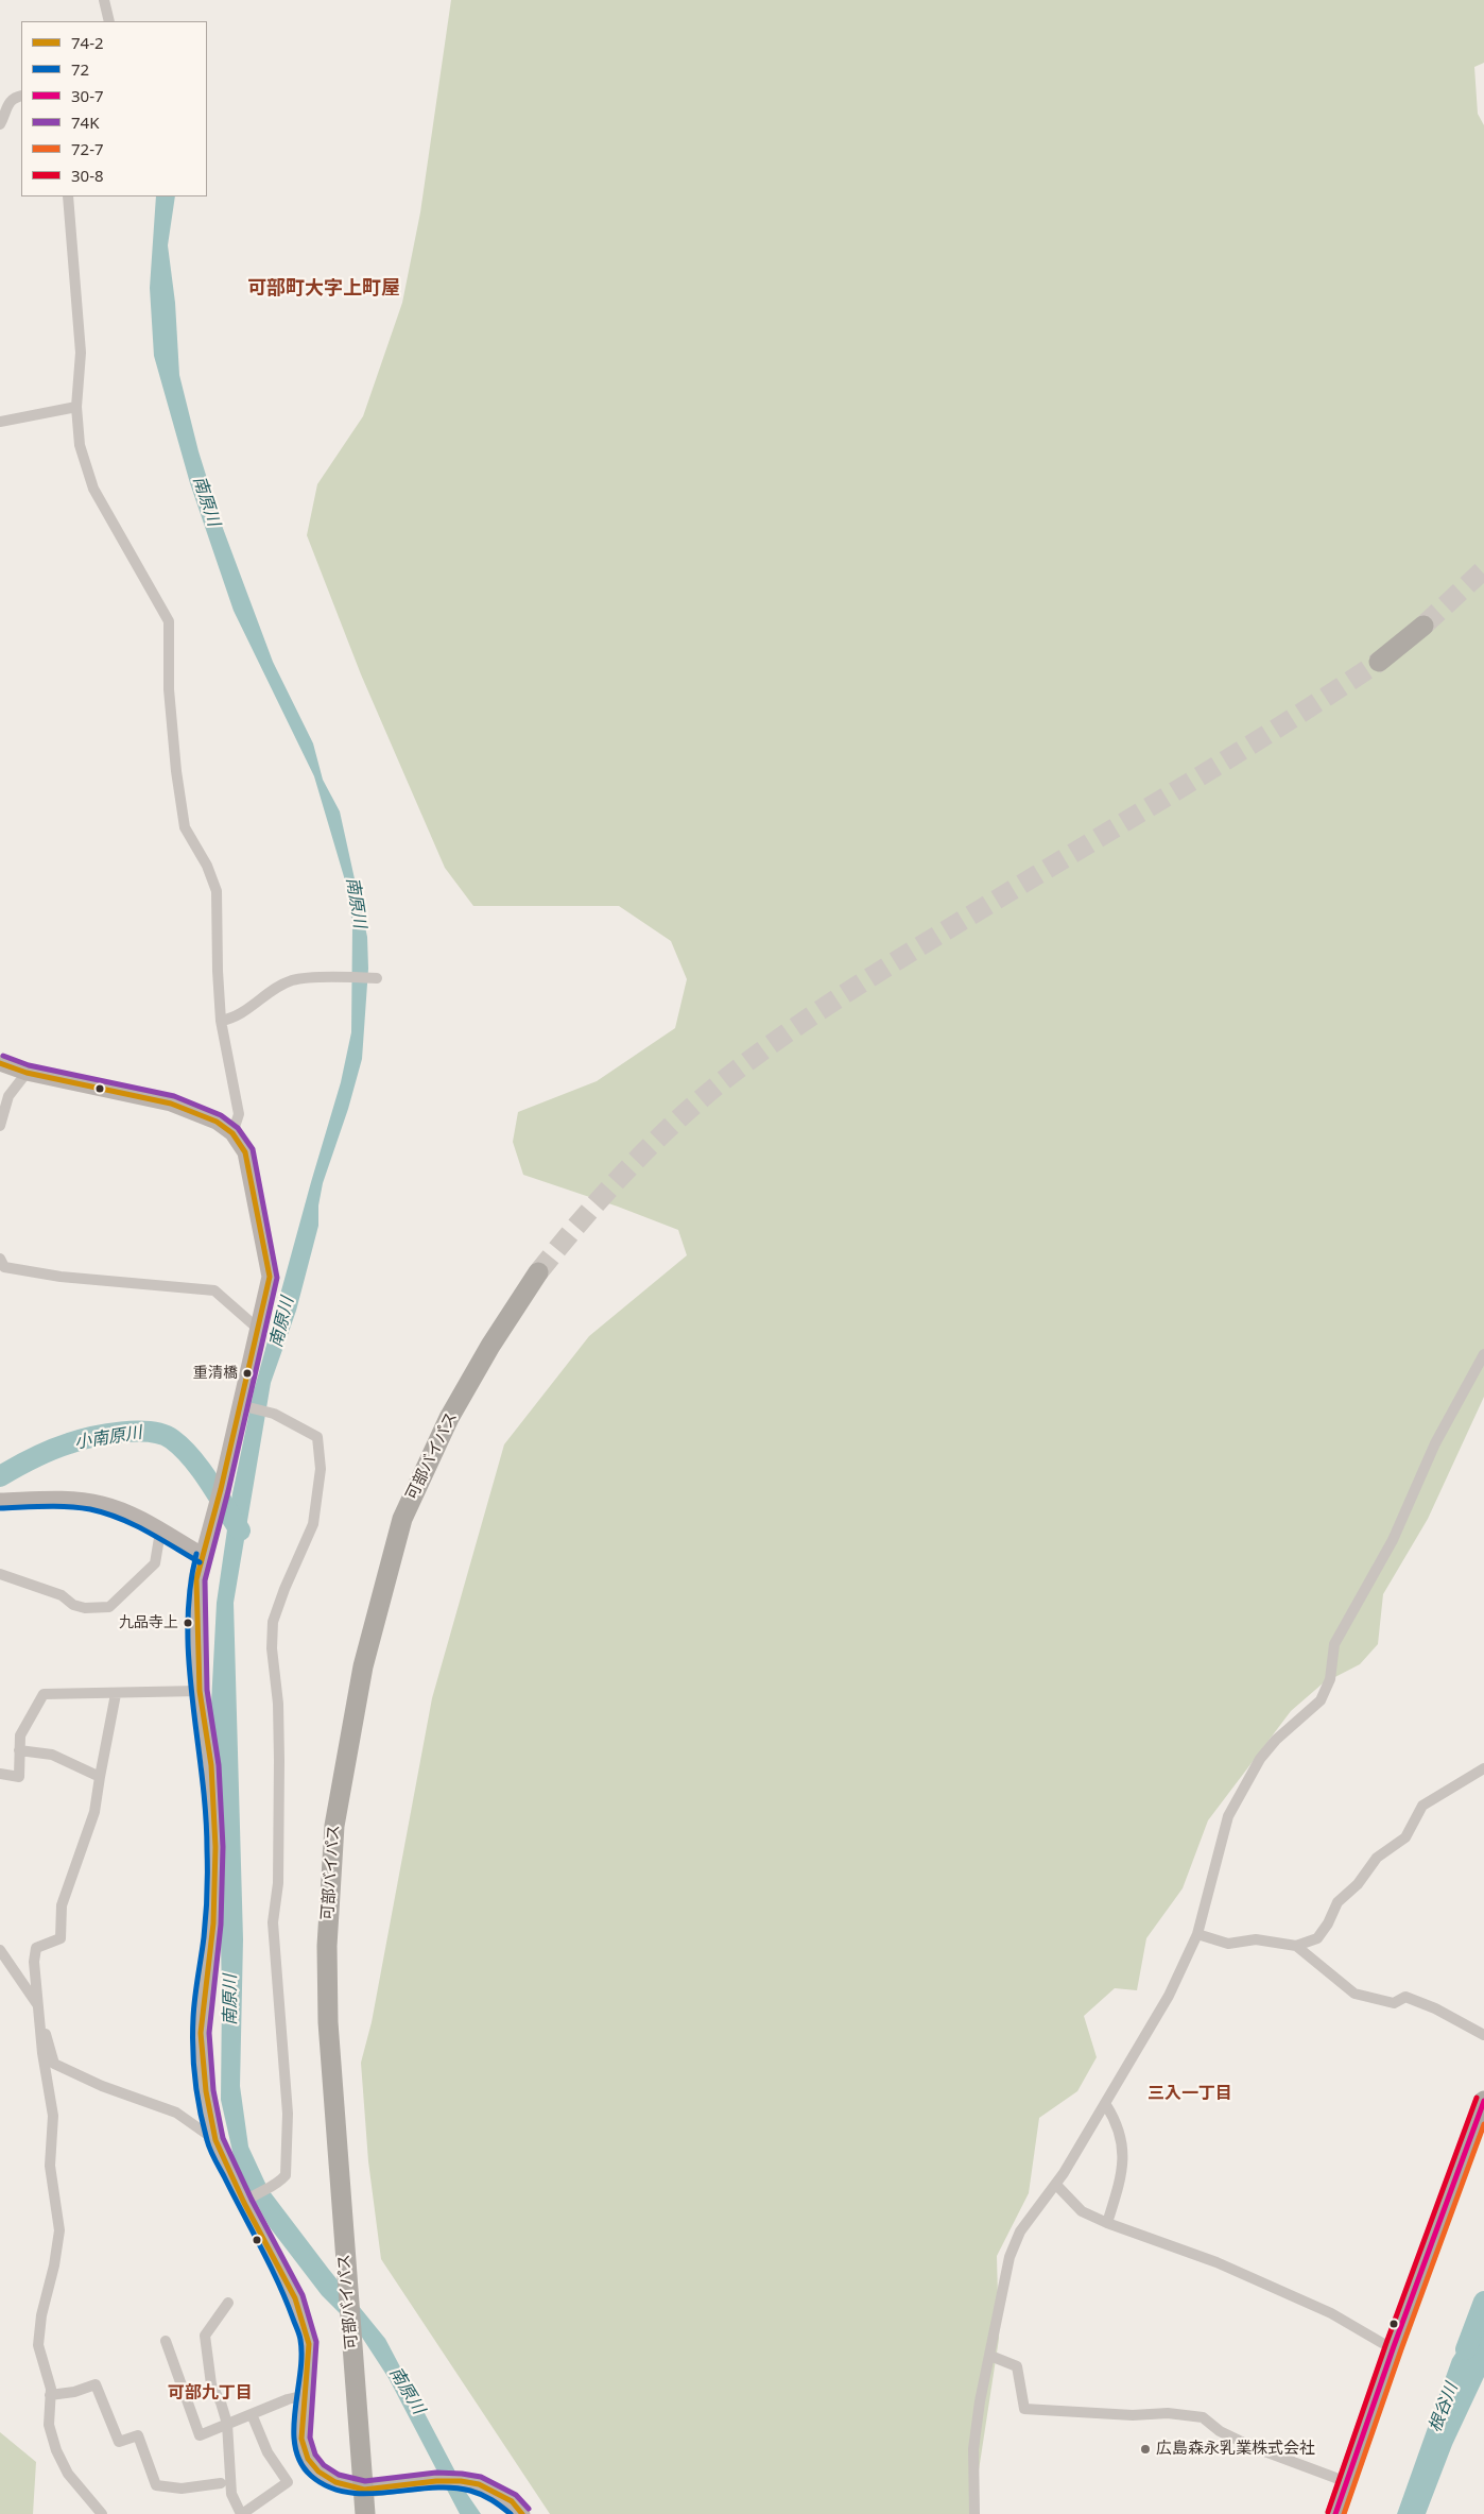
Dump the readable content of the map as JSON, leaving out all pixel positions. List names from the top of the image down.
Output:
{
  "streets": {
    "highway": ["可部バイパス"]
  },
  "districts": ["可部町大字上町屋", "三入一丁目", "可部九丁目"],
  "water": ["南原川", "小南原川", "根谷川"],
  "places": ["重清橋", "九品寺上", "広島森永乳業株式会社"],
  "lines": [
    "transit line 74K",
    "transit line 74-2",
    "transit line 72",
    "transit line 30-8",
    "transit line 30-7",
    "transit line 72-7"
  ],
  "legend": [
    "74-2",
    "72",
    "30-7",
    "74K",
    "72-7",
    "30-8"
  ]
}
